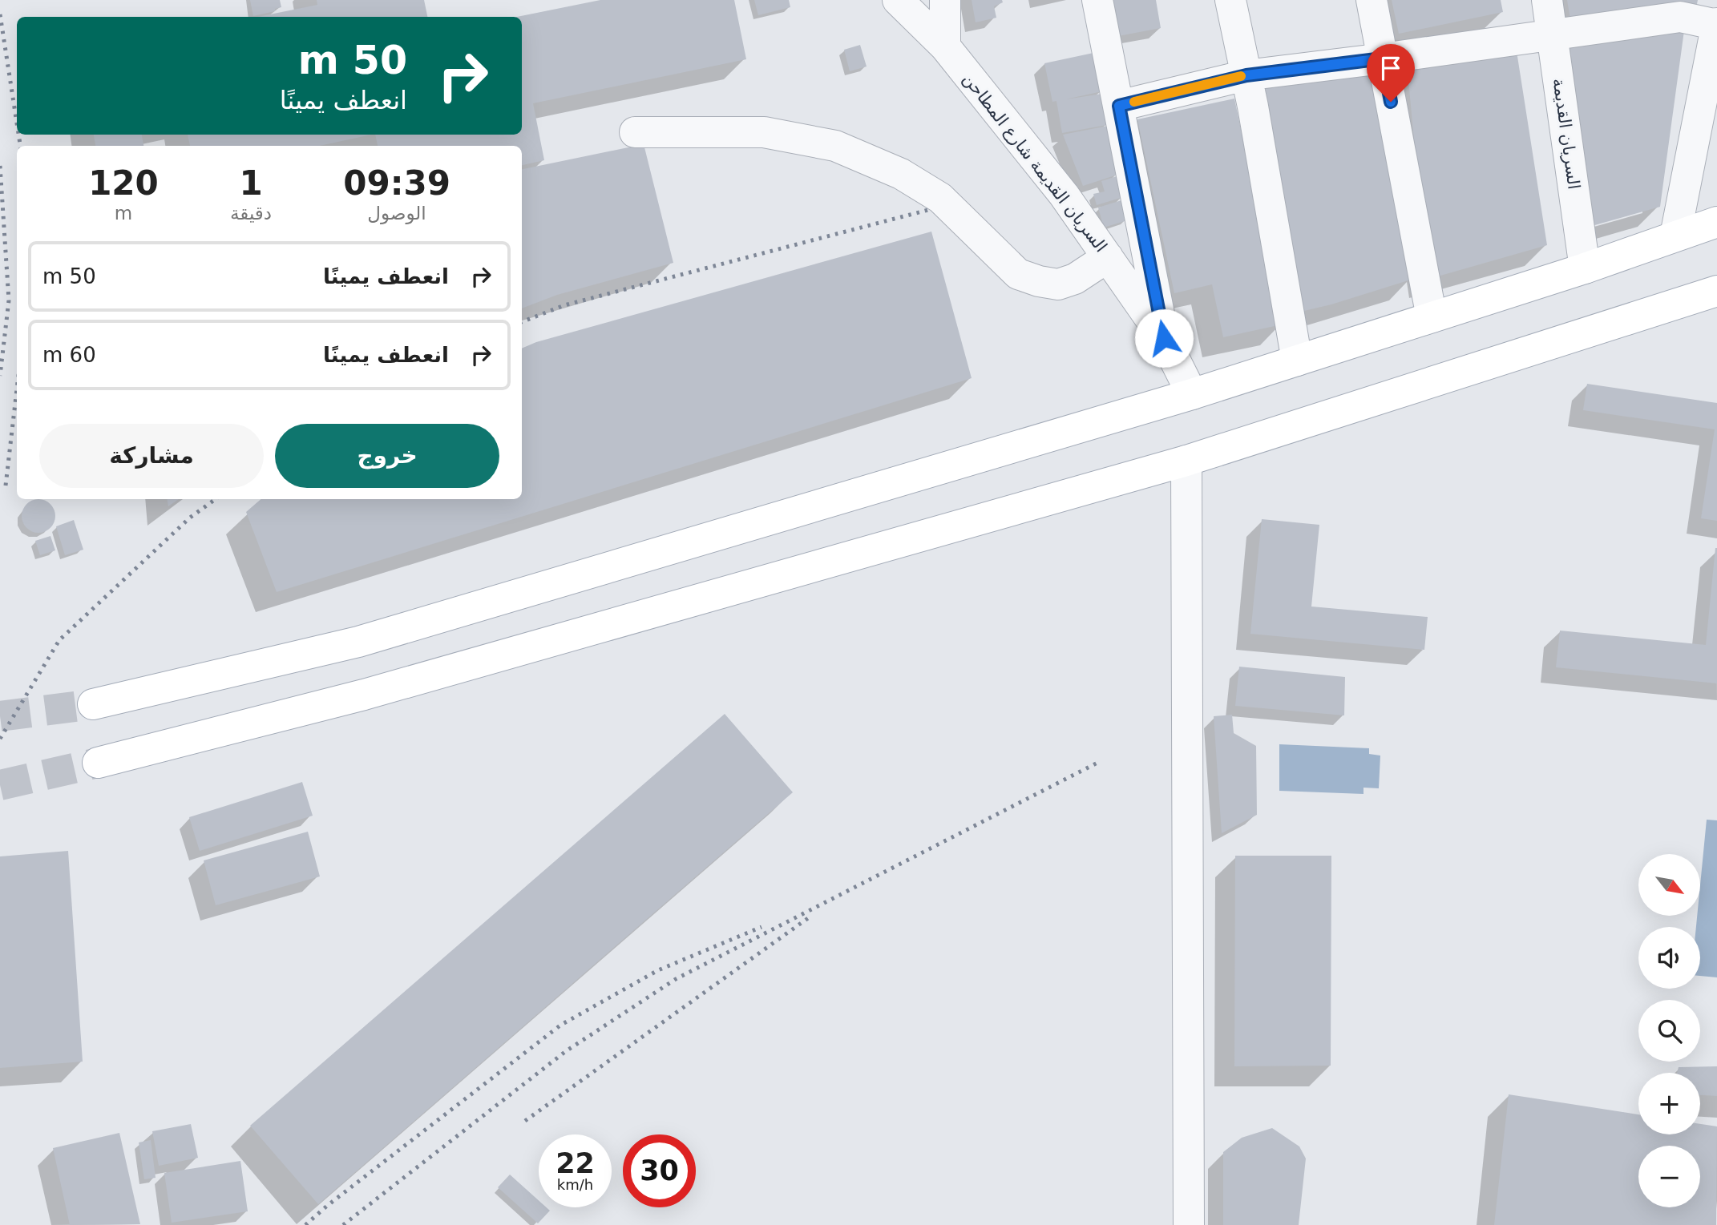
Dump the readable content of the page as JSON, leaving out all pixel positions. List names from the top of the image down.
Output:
{
  "streets": {
    "street": ["السريان القديمة", "السريان القديمة شارع المطاحن"]
  },
  "north": "bottom right",
  "page": {
    "turn": ["50 m", "انعطف يمينًا"],
    "eta": [
      "09:39",
      "الوصول",
      "1",
      "دقيقة",
      "120",
      "m"
    ],
    "list": [
      {
        "name": "انعطف يمينًا",
        "value": "50 m"
      },
      {
        "name": "انعطف يمينًا",
        "value": "60 m"
      }
    ],
    "buttons": ["خروج", "مشاركة"],
    "map_buttons": ["+", "−"],
    "speed": "22 km/h",
    "limit": "30"
  }
}
